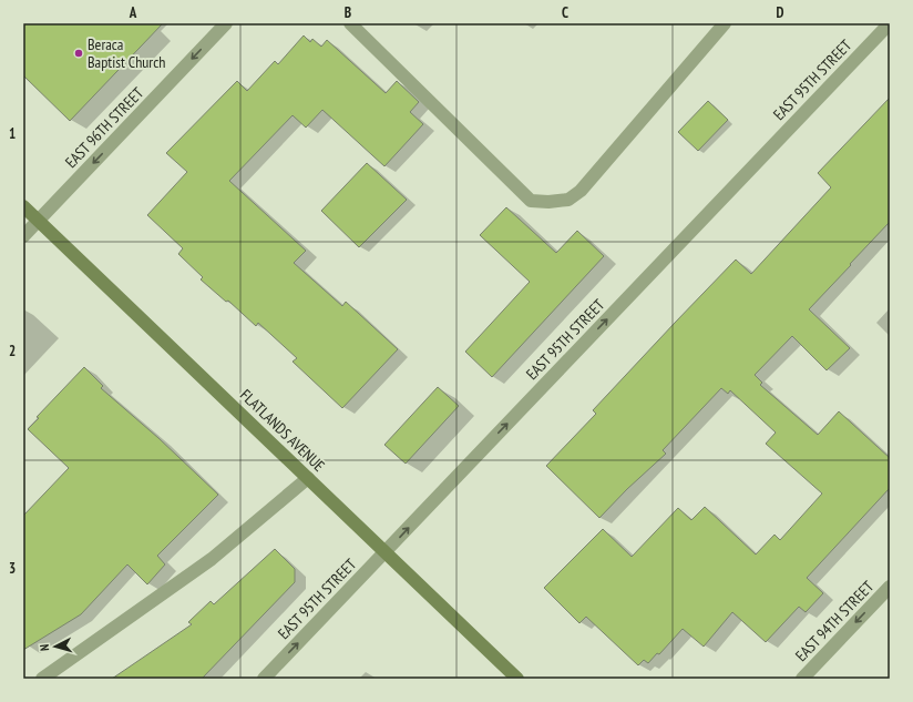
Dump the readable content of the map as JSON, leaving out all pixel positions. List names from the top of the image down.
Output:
{
  "streets": {
    "main road": ["FLATLANDS AVENUE"],
    "street": ["EAST 95TH STREET", "EAST 96TH STREET", "EAST 94TH STREET"]
  },
  "crossings": [
    ["EAST 95TH STREET", "FLATLANDS AVENUE"],
    ["EAST 96TH STREET", "FLATLANDS AVENUE"]
  ],
  "one_way": ["EAST 95TH STREET", "EAST 96TH STREET", "EAST 94TH STREET"],
  "places": ["Beraca Baptist Church"],
  "north": "left",
  "grid": {
    "columns": [
      "A",
      "B",
      "C",
      "D"
    ],
    "rows": ["1", "2", "3"]
  }
}
